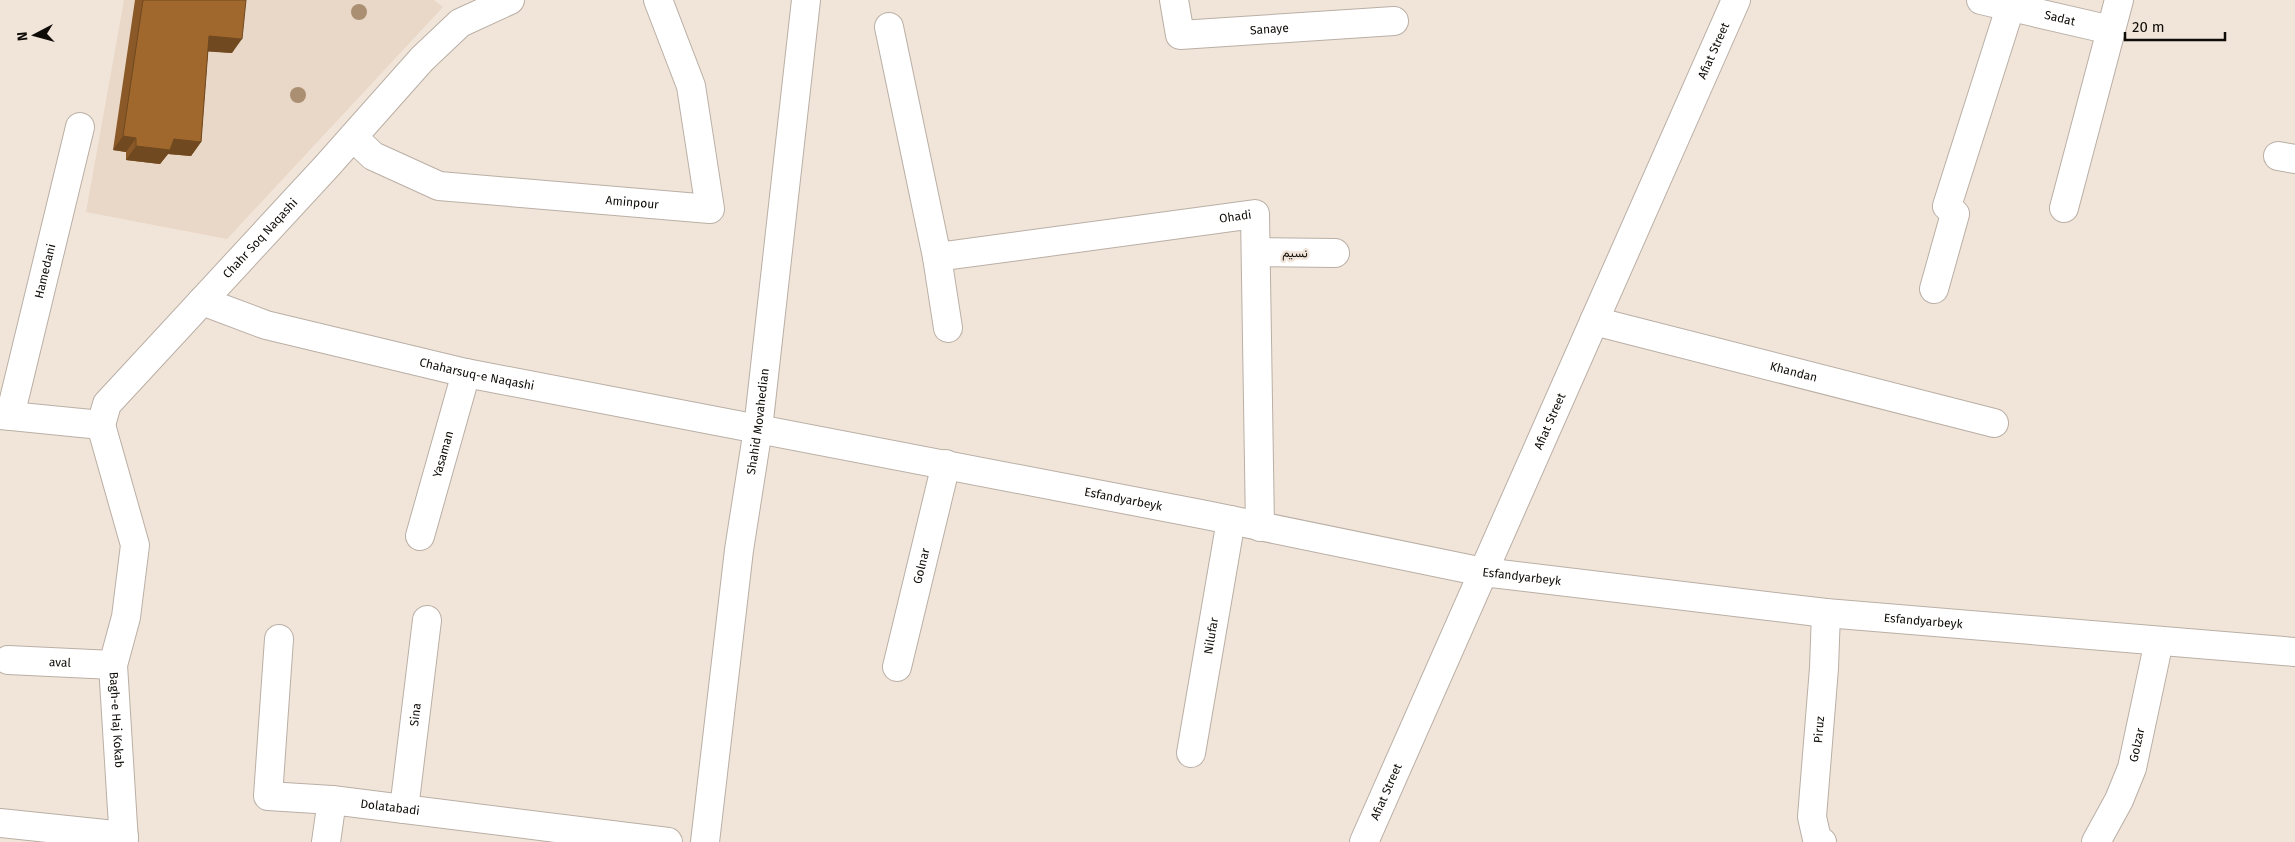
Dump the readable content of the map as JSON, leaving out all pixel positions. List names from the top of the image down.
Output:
{
  "streets": {
    "street": [
      "Sadat",
      "Sanaye",
      "Afiat Street",
      "Aminpour",
      "Ohadi",
      "Chahr Soq Naqashi",
      "نسیم",
      "Hamedani",
      "Khandan",
      "Chaharsuq-e Naqashi",
      "Shahid Movahedian",
      "Yasaman",
      "Esfandyarbeyk",
      "Golnar",
      "Nilufar",
      "aval",
      "Sina",
      "Bagh-e Haj Kokab",
      "Piruz",
      "Golzar",
      "Dolatabadi"
    ]
  },
  "crossings": [
    ["Afiat Street", "Khandan"],
    ["Afiat Street", "Esfandyarbeyk"],
    ["Aminpour", "Chahr Soq Naqashi"],
    ["Ohadi", "نسیم"],
    ["Ohadi", "Esfandyarbeyk"],
    ["Chahr Soq Naqashi", "Chaharsuq-e Naqashi"],
    ["Chahr Soq Naqashi", "Bagh-e Haj Kokab"],
    ["Chaharsuq-e Naqashi", "Shahid Movahedian"],
    ["Chaharsuq-e Naqashi", "Yasaman"],
    ["Chaharsuq-e Naqashi", "Esfandyarbeyk"],
    ["Shahid Movahedian", "Esfandyarbeyk"],
    ["Esfandyarbeyk", "Golnar"],
    ["Esfandyarbeyk", "Nilufar"],
    ["Esfandyarbeyk", "Piruz"],
    ["Esfandyarbeyk", "Golzar"],
    ["aval", "Bagh-e Haj Kokab"],
    ["Sina", "Dolatabadi"]
  ],
  "scale_bar": "20 m",
  "north": "left"
}
